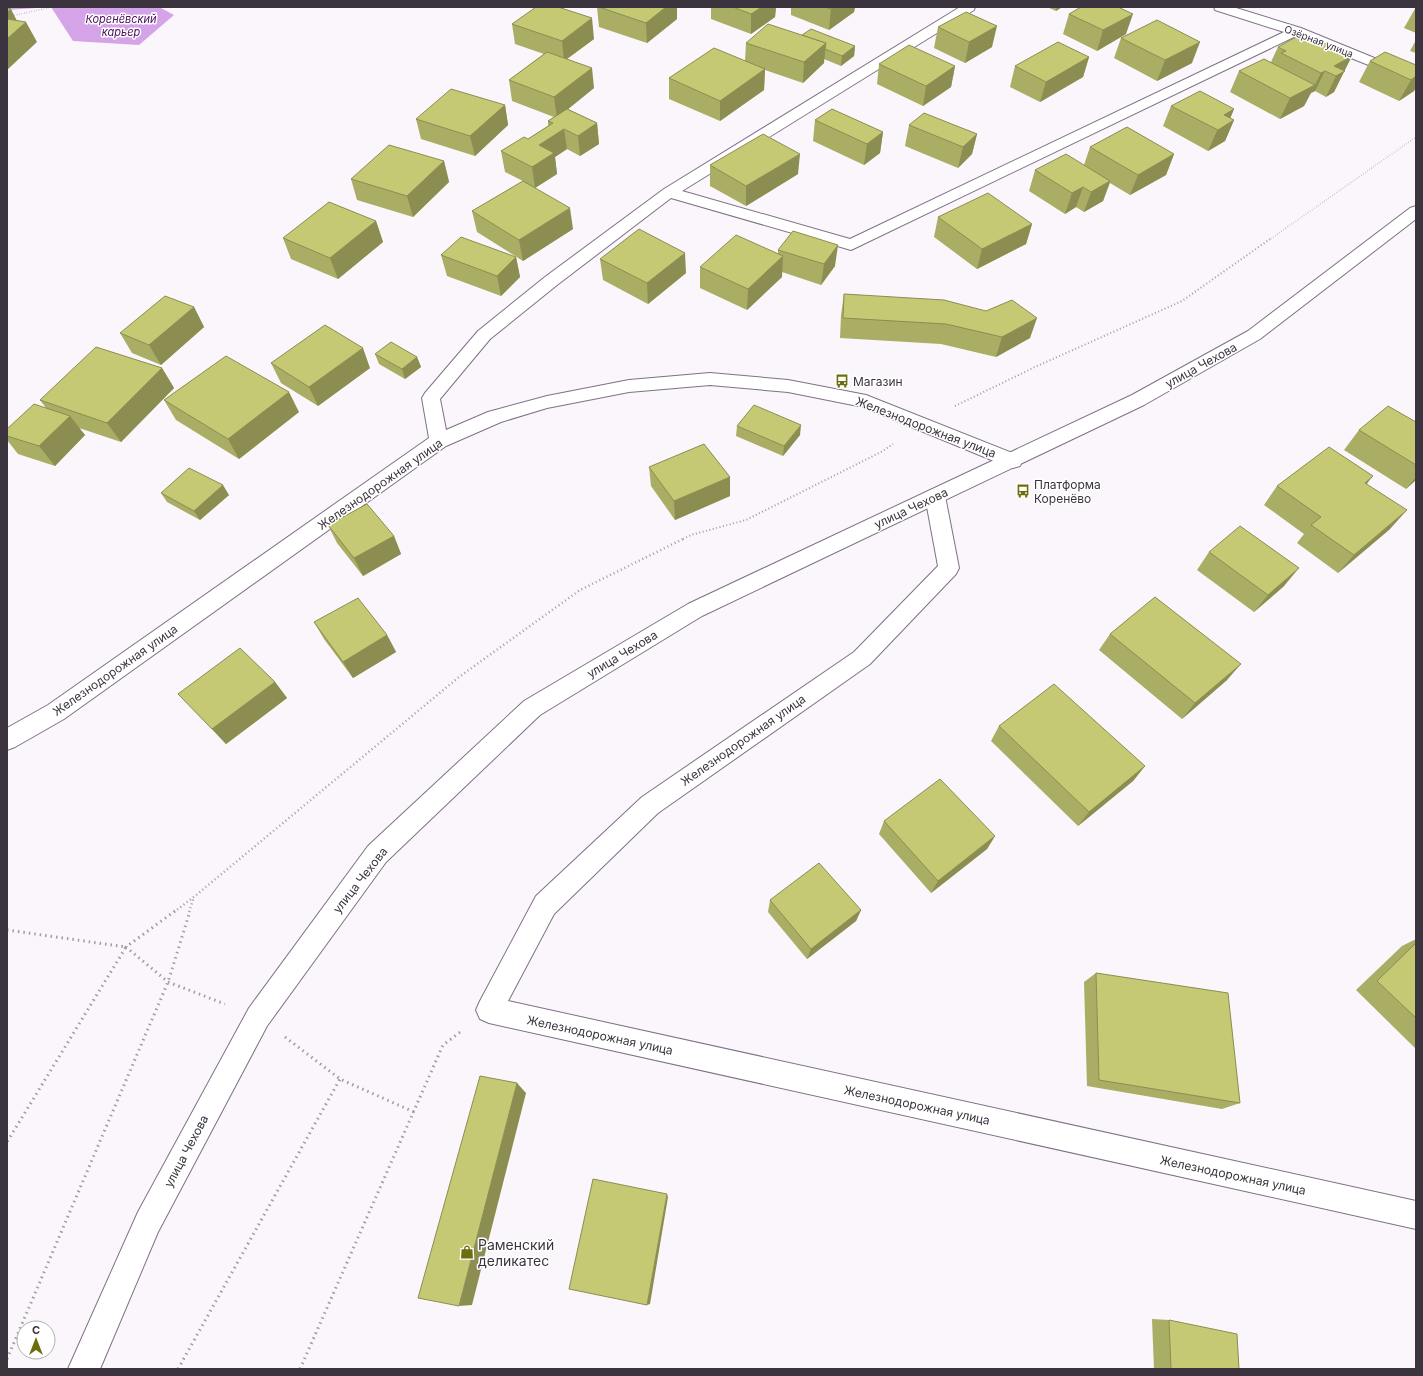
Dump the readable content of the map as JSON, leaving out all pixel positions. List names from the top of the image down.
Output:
{
  "streets": {
    "street": ["Озёрная улица", "улица Чехова", "Железнодорожная улица"]
  },
  "crossings": [
    ["улица Чехова", "Железнодорожная улица"]
  ],
  "water": ["Коренёвский карьер"],
  "places": {
    "bus stop": ["Магазин", "Платформа Коренёво"],
    "shop": ["Раменский деликатес"]
  },
  "north": "top"
}
